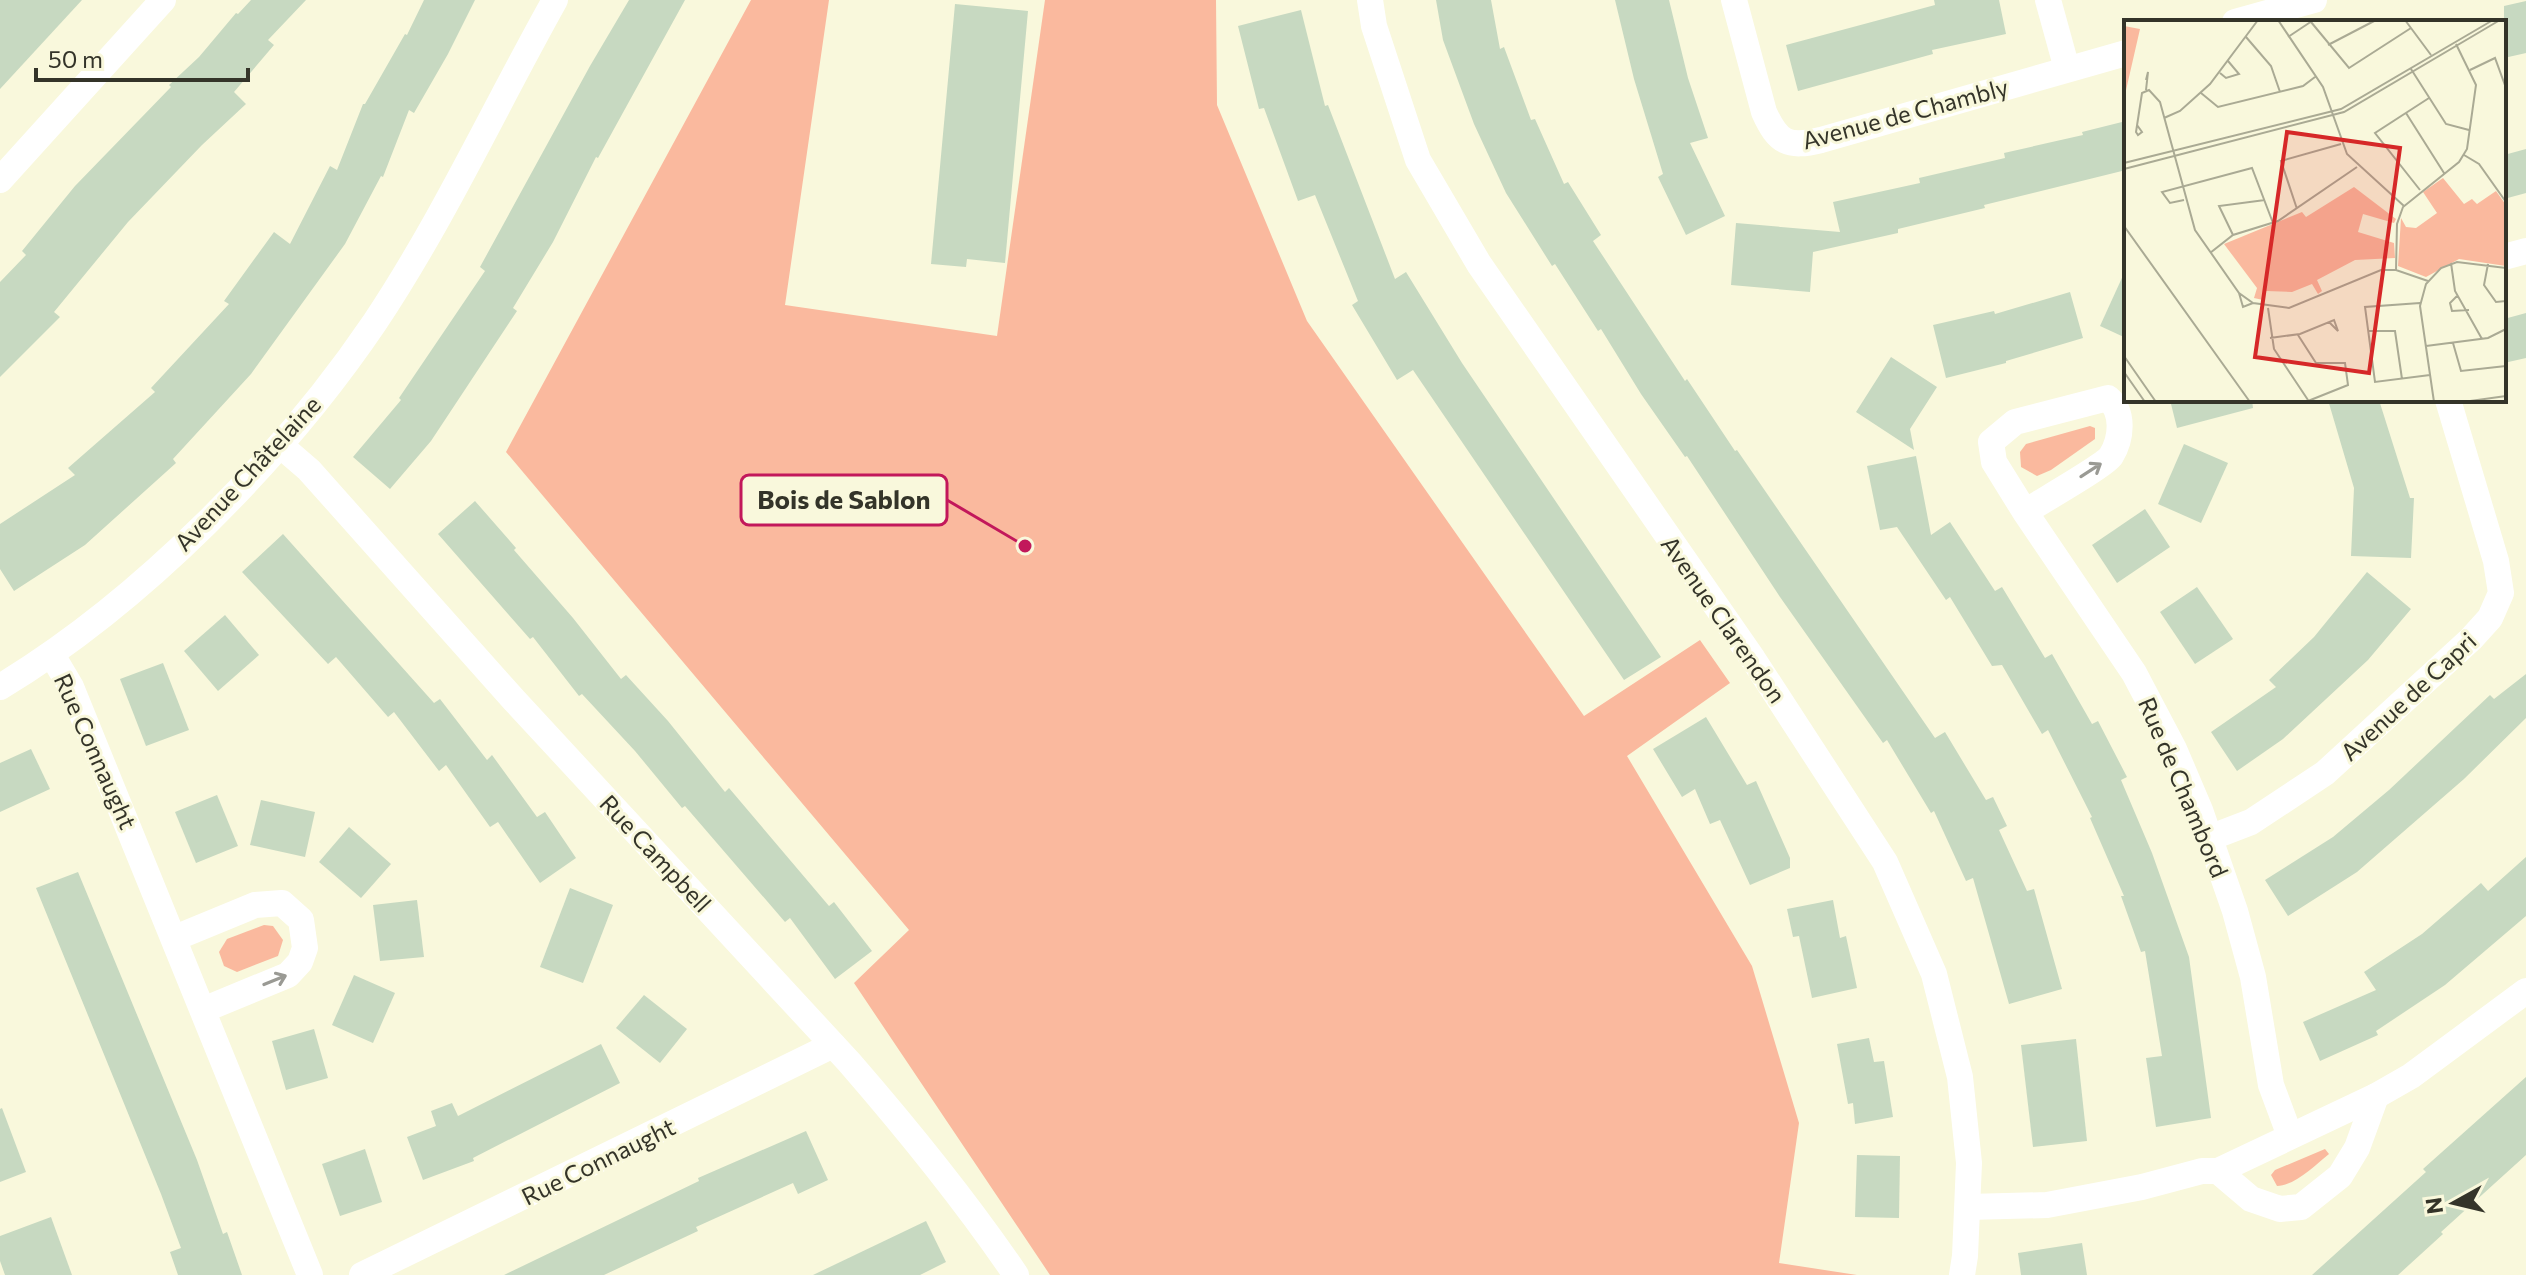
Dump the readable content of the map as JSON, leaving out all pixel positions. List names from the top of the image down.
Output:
{
  "streets": {
    "street": [
      "Avenue de Chambly",
      "Avenue Châtelaine",
      "Avenue Clarendon",
      "Avenue de Capri",
      "Rue Connaught",
      "Rue de Chambord",
      "Rue Campbell"
    ]
  },
  "crossings": [
    ["Avenue Châtelaine", "Rue Connaught"],
    ["Avenue Châtelaine", "Rue Campbell"],
    ["Avenue de Capri", "Rue de Chambord"],
    ["Rue Connaught", "Rue Campbell"]
  ],
  "places": ["Bois de Sablon"],
  "scale_bar": "50 m",
  "north": "left"
}
